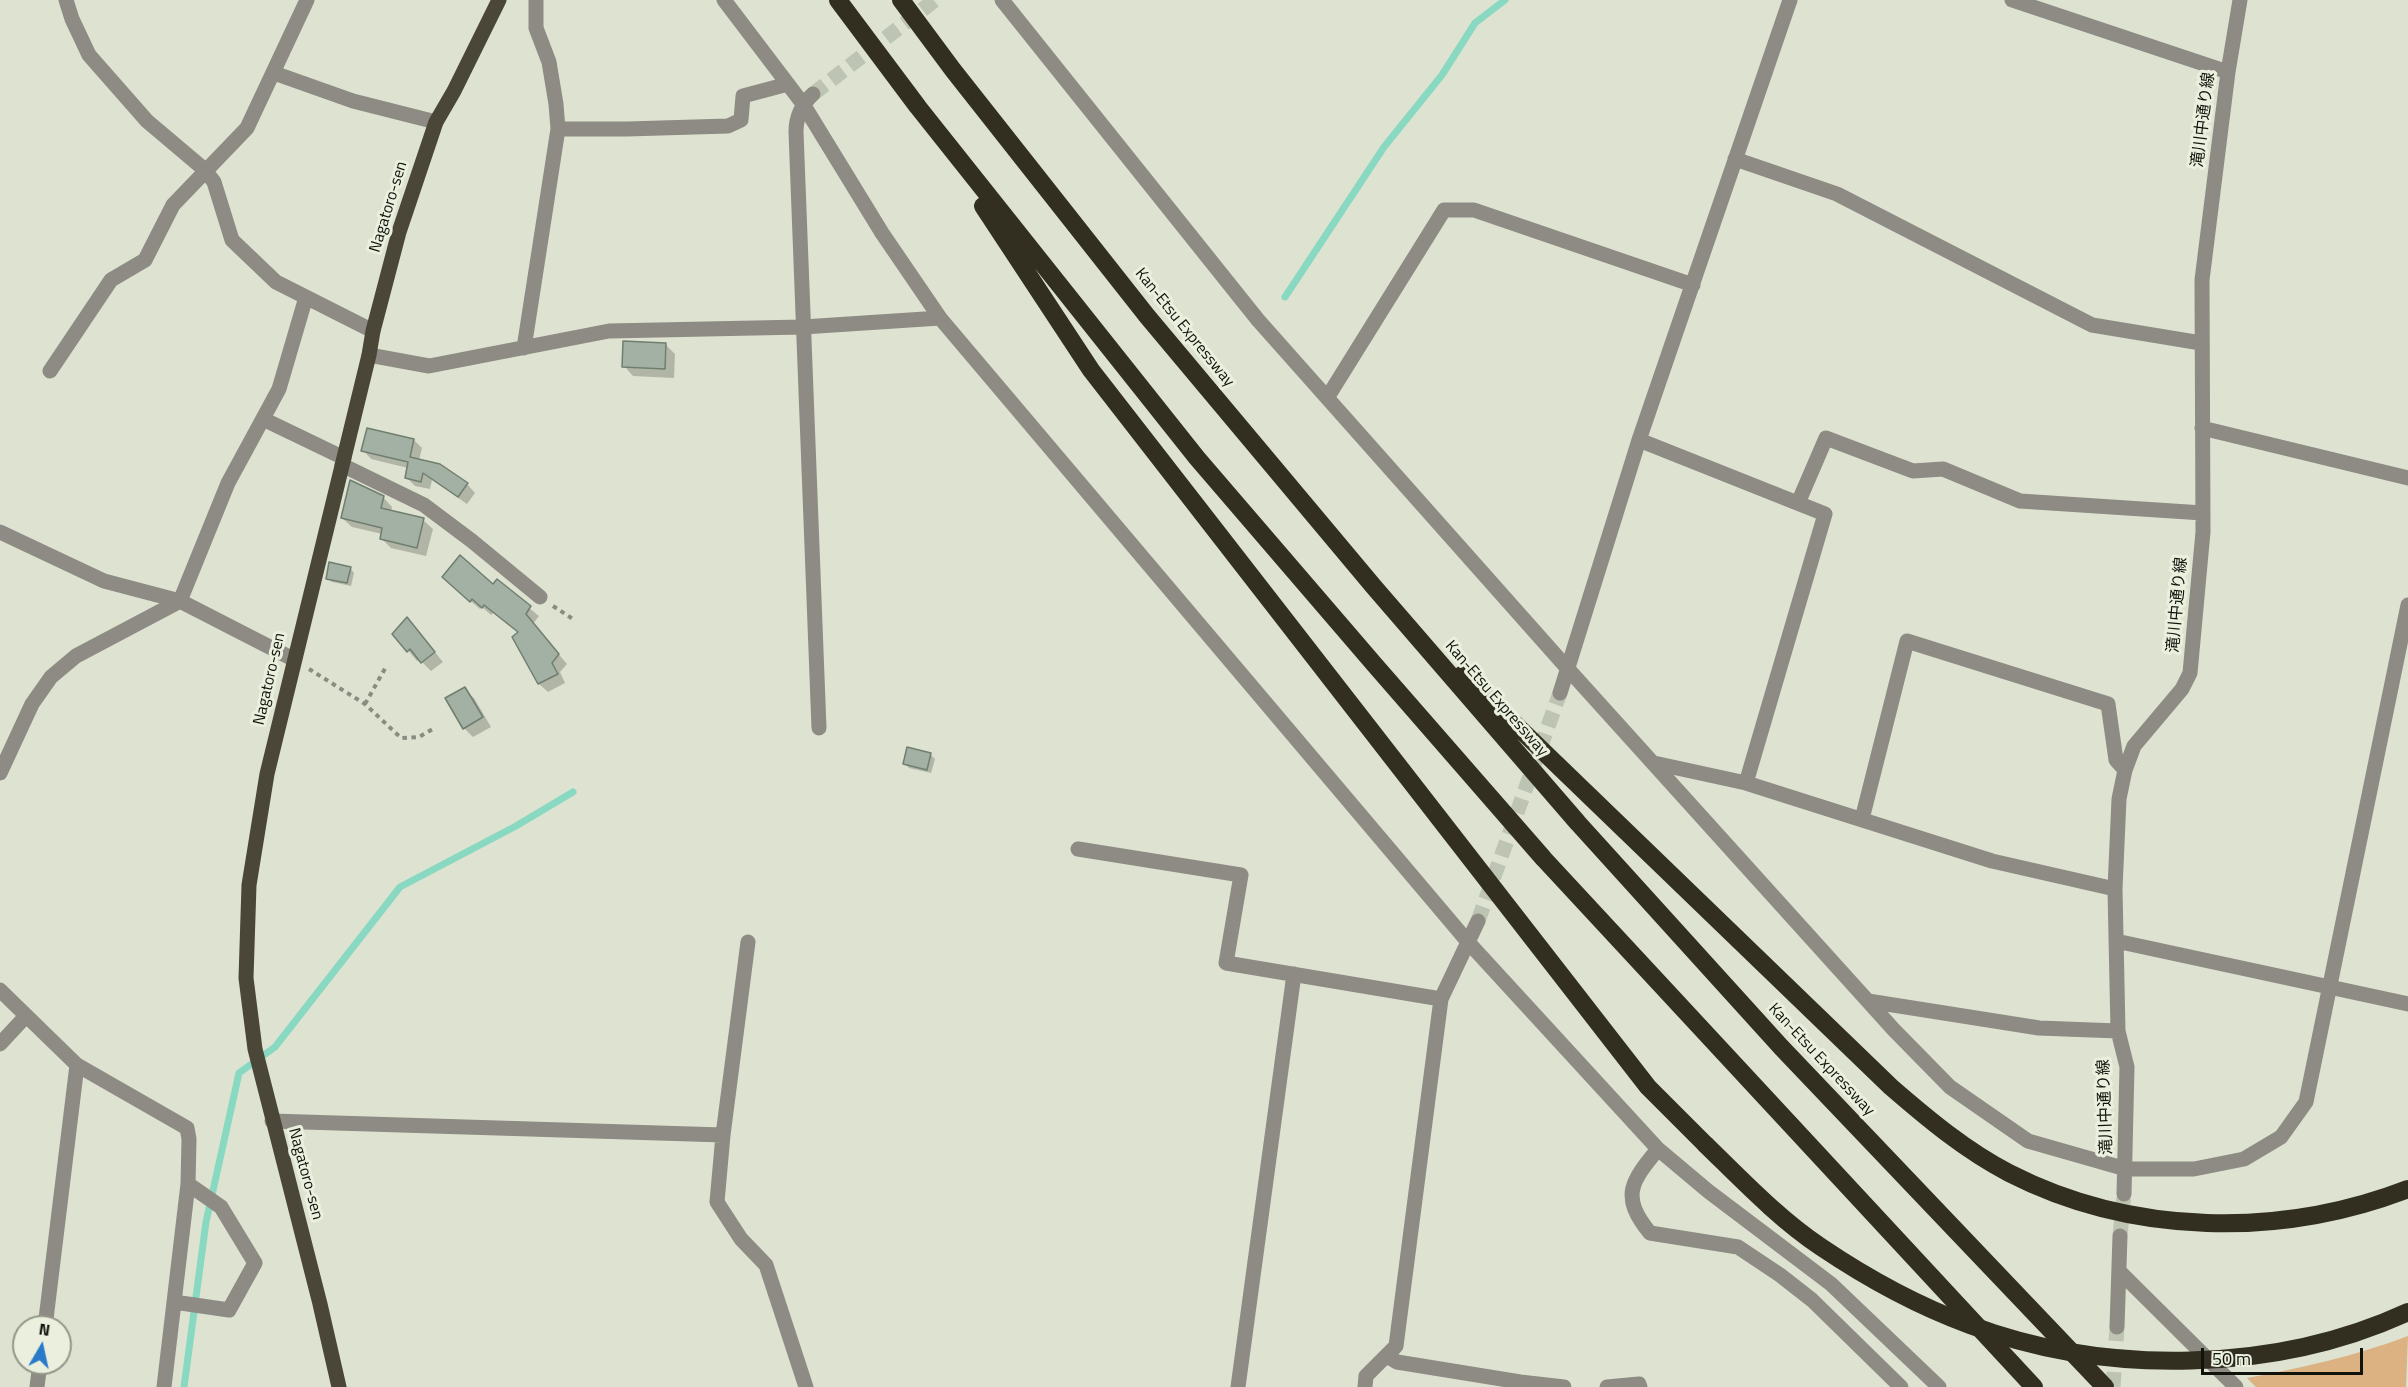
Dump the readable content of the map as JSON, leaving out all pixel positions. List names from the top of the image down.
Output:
{
  "streets": {
    "highway": ["Kan-Etsu Expressway"],
    "main road": ["Nagatoro-sen"],
    "street": ["滝川中通り線"]
  },
  "scale_bar": "50 m",
  "north": "top"
}
